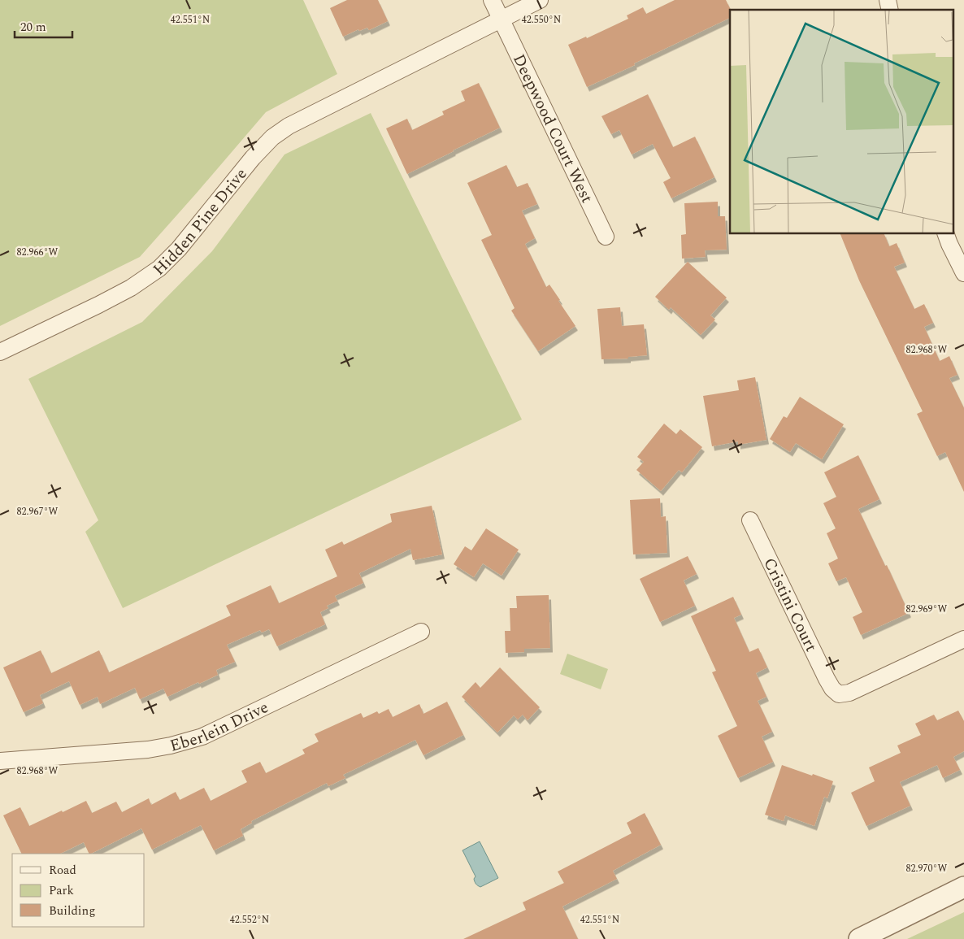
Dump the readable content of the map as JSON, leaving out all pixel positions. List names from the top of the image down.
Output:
{
  "streets": {
    "street": [
      "Deepwood Court West",
      "Hidden Pine Drive",
      "Cristini Court",
      "Eberlein Drive"
    ]
  },
  "crossings": [
    ["Deepwood Court West", "Hidden Pine Drive"]
  ],
  "legend": ["Road", "Park", "Building"],
  "scale_bar": "20 m",
  "coordinates": [
    "42.550°N",
    "42.551°N",
    "82.966°W",
    "82.968°W",
    "82.967°W",
    "82.969°W",
    "82.970°W",
    "42.552°N"
  ]
}
